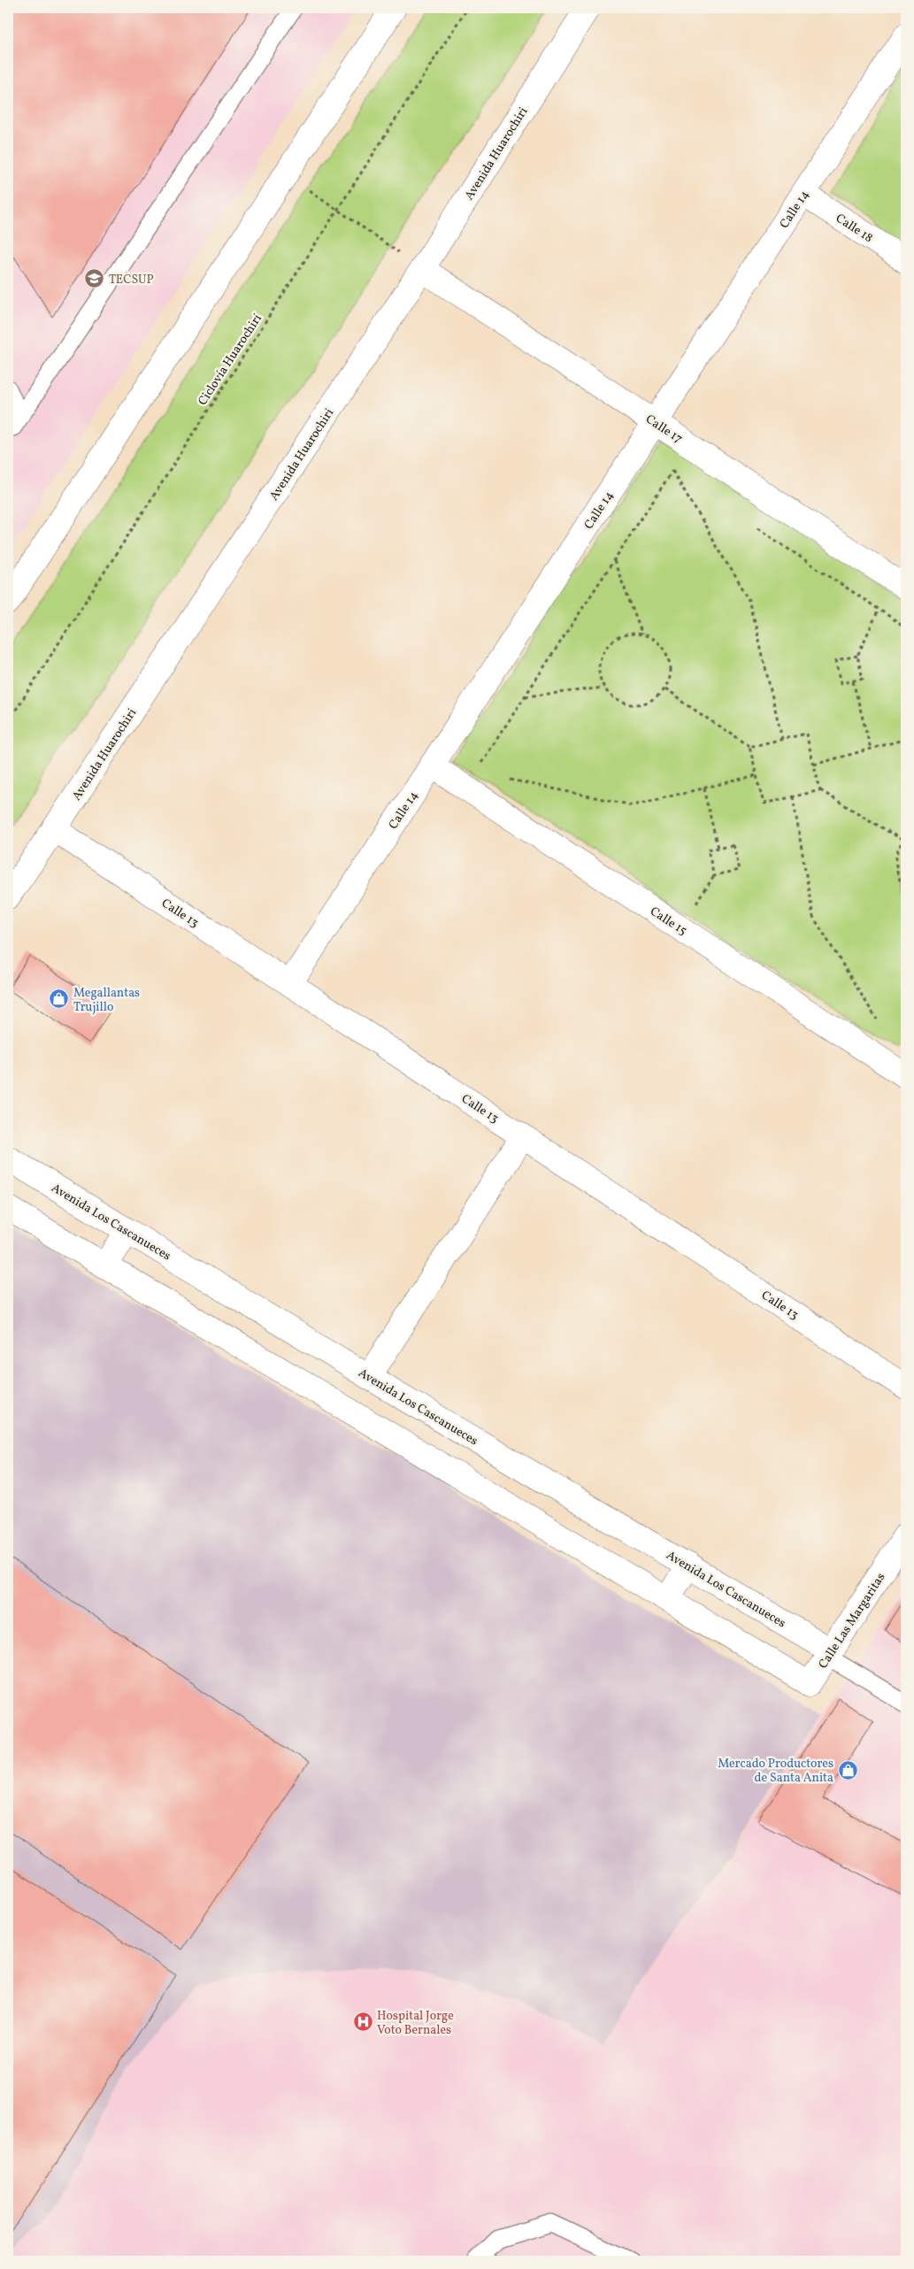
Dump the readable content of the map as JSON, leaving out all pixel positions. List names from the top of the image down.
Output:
{
  "streets": {
    "street": [
      "Avenida Huarochiri",
      "Calle 14",
      "Calle 18",
      "Calle 17",
      "Calle 13",
      "Calle 15",
      "Avenida Los Cascanueces",
      "Calle Las Margaritas"
    ],
    "path": ["Ciclovía Huarochirí"]
  },
  "crossings": [
    ["Avenida Huarochiri", "Calle 17"],
    ["Avenida Huarochiri", "Calle 13"],
    ["Calle 14", "Calle 18"],
    ["Calle 14", "Calle 17"],
    ["Calle 14", "Calle 13"],
    ["Calle 14", "Calle 15"],
    ["Avenida Los Cascanueces", "Calle Las Margaritas"]
  ],
  "places": {
    "school or university": ["TECSUP"],
    "shop": ["Megallantas Trujillo", "Mercado Productores de Santa Anita"],
    "hospital": ["Hospital Jorge Voto Bernales"]
  }
}
